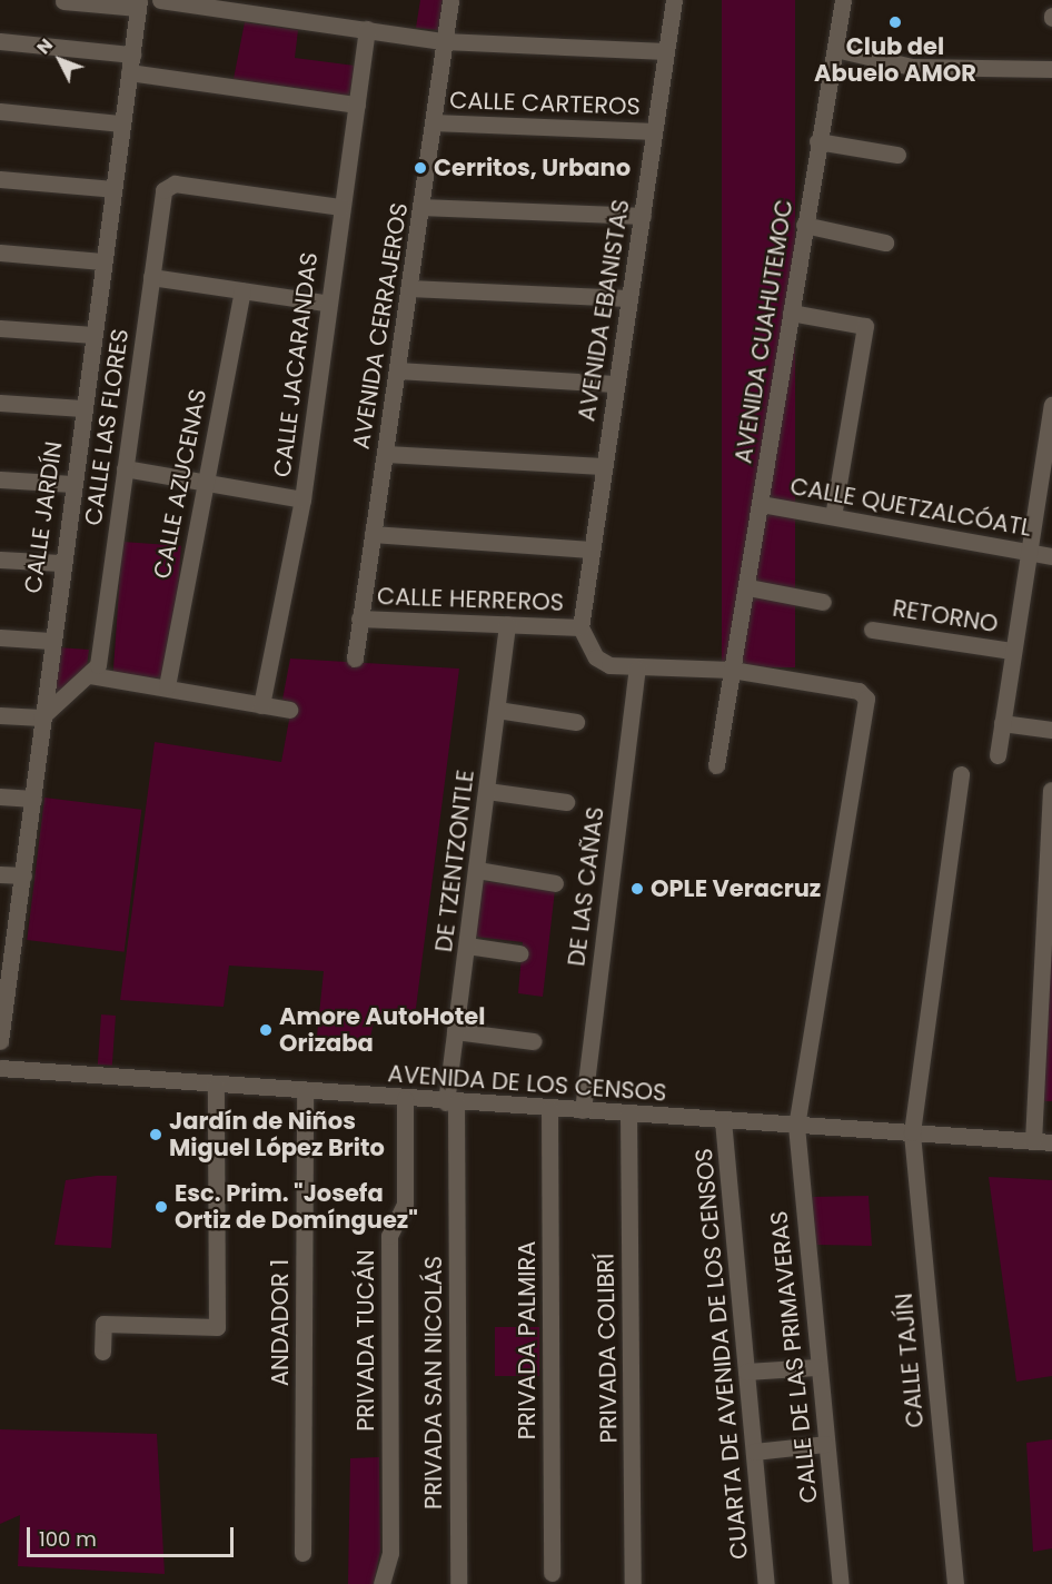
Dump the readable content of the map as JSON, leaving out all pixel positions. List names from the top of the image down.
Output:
{
  "streets": {
    "street": [
      "CALLE CARTEROS",
      "AVENIDA EBANISTAS",
      "AVENIDA CERRAJEROS",
      "AVENIDA CUAHUTEMOC",
      "CALLE JACARANDAS",
      "CALLE LAS FLORES",
      "CALLE AZUCENAS",
      "CALLE QUETZALCÓATL",
      "CALLE JARDÍN",
      "CALLE HERREROS",
      "RETORNO",
      "DE TZENTZONTLE",
      "DE LAS CAÑAS",
      "AVENIDA DE LOS CENSOS",
      "ANDADOR 1",
      "PRIVADA TUCÁN",
      "PRIVADA PALMIRA",
      "PRIVADA COLIBRÍ",
      "CUARTA DE AVENIDA DE LOS CENSOS",
      "CALLE DE LAS PRIMAVERAS",
      "CALLE TAJÍN",
      "PRIVADA SAN NICOLÁS"
    ]
  },
  "crossings": [
    ["CALLE CARTEROS", "AVENIDA EBANISTAS"],
    ["CALLE CARTEROS", "AVENIDA CERRAJEROS"],
    ["AVENIDA EBANISTAS", "CALLE HERREROS"],
    ["AVENIDA CERRAJEROS", "CALLE HERREROS"],
    ["AVENIDA CUAHUTEMOC", "CALLE QUETZALCÓATL"],
    ["AVENIDA CUAHUTEMOC", "CALLE DE LAS PRIMAVERAS"],
    ["CALLE JACARANDAS", "CALLE LAS FLORES"],
    ["CALLE QUETZALCÓATL", "RETORNO"],
    ["CALLE HERREROS", "DE TZENTZONTLE"],
    ["DE TZENTZONTLE", "AVENIDA DE LOS CENSOS"],
    ["DE TZENTZONTLE", "PRIVADA SAN NICOLÁS"],
    ["DE LAS CAÑAS", "AVENIDA DE LOS CENSOS"],
    ["AVENIDA DE LOS CENSOS", "ANDADOR 1"],
    ["AVENIDA DE LOS CENSOS", "PRIVADA TUCÁN"],
    ["AVENIDA DE LOS CENSOS", "PRIVADA PALMIRA"],
    ["AVENIDA DE LOS CENSOS", "PRIVADA COLIBRÍ"],
    ["AVENIDA DE LOS CENSOS", "CUARTA DE AVENIDA DE LOS CENSOS"],
    ["AVENIDA DE LOS CENSOS", "CALLE DE LAS PRIMAVERAS"],
    ["AVENIDA DE LOS CENSOS", "CALLE TAJÍN"],
    ["AVENIDA DE LOS CENSOS", "PRIVADA SAN NICOLÁS"]
  ],
  "places": [
    "Club del Abuelo AMOR",
    "Cerritos, Urbano",
    "OPLE Veracruz",
    "Amore AutoHotel Orizaba",
    "Jardín de Niños Miguel López Brito",
    "Esc. Prim. \"Josefa Ortiz de Domínguez\""
  ],
  "scale_bar": "100 m",
  "north": "top left"
}
